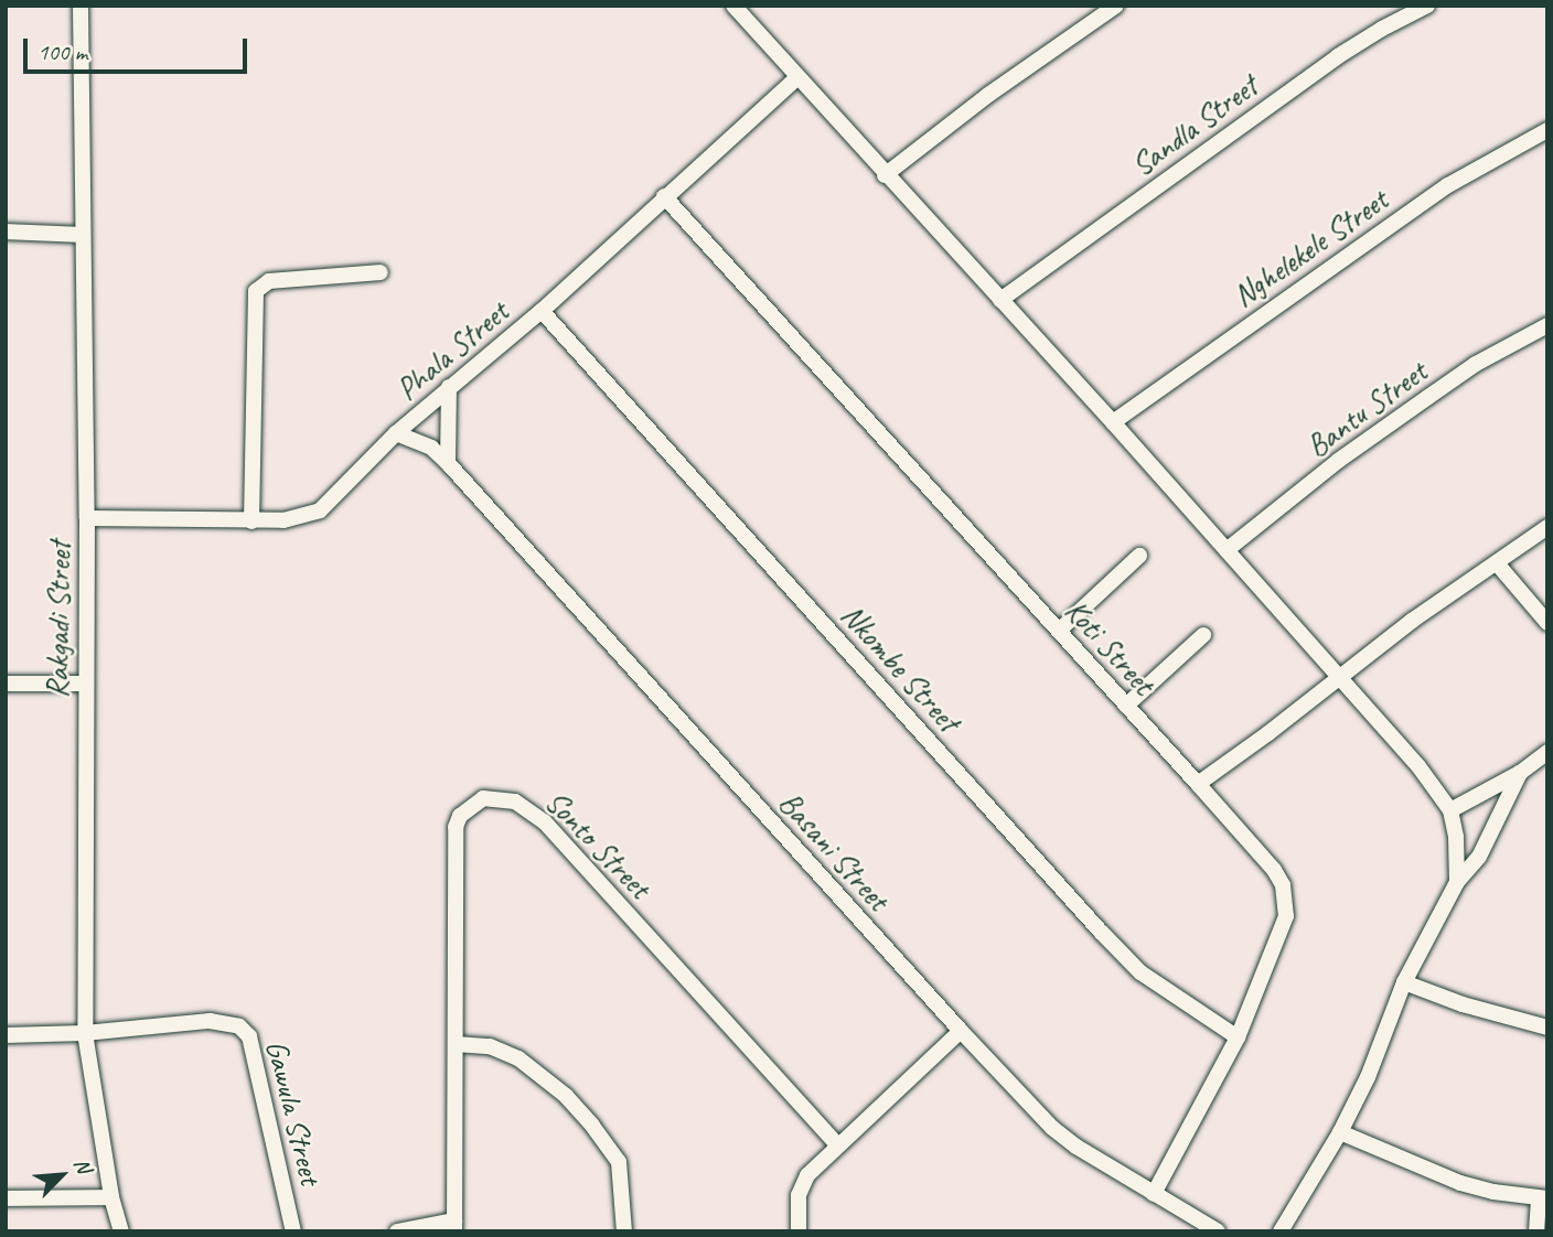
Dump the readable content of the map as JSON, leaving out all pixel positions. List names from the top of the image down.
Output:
{
  "streets": {
    "street": [
      "Sandla Street",
      "Nghelekele Street",
      "Phala Street",
      "Bantu Street",
      "Rakgadi Street",
      "Koti Street",
      "Nkombe Street",
      "Sonto Street",
      "Basani Street",
      "Gawula Street"
    ]
  },
  "crossings": [
    ["Phala Street", "Rakgadi Street"],
    ["Phala Street", "Koti Street"],
    ["Phala Street", "Nkombe Street"],
    ["Phala Street", "Basani Street"],
    ["Rakgadi Street", "Gawula Street"],
    ["Koti Street", "Nkombe Street"],
    ["Koti Street", "Basani Street"]
  ],
  "scale_bar": "100 m",
  "north": "top right"
}
